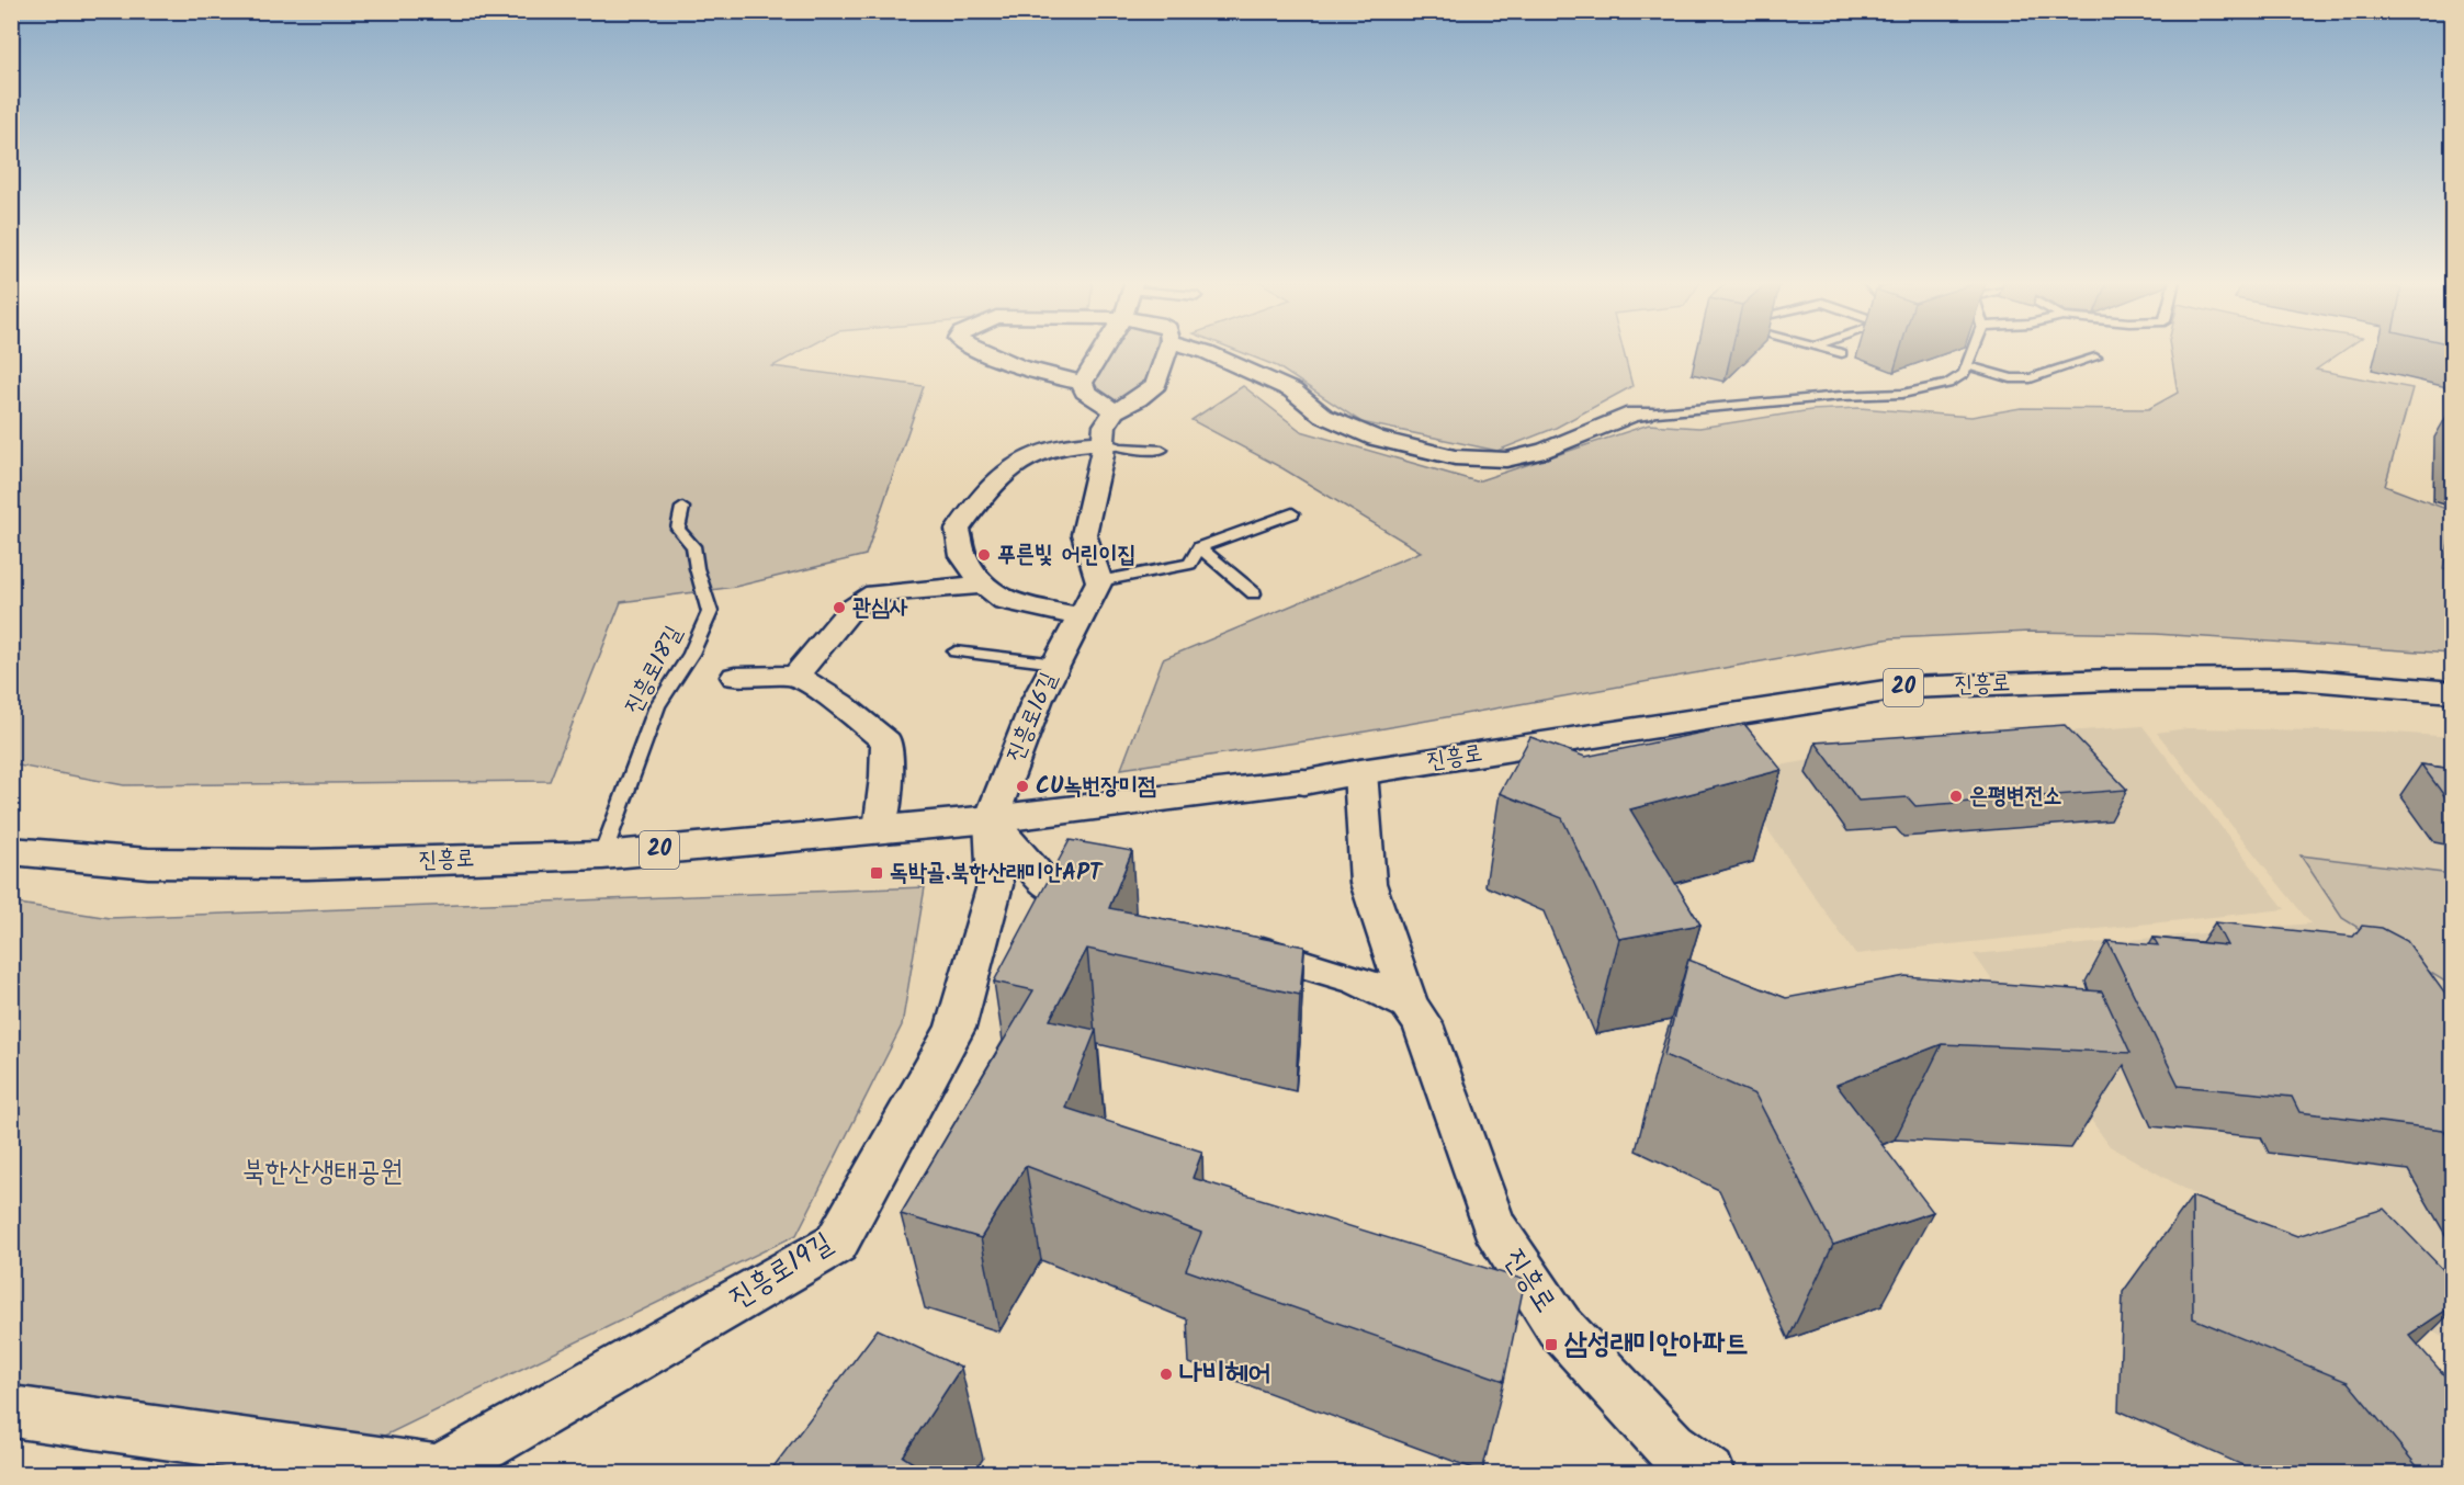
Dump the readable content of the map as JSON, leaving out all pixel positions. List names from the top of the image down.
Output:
{
  "streets": {
    "main road": ["진흥로", "20"],
    "street": ["진흥로16길", "진흥로19길"],
    "lane": ["진흥로18길"]
  },
  "crossings": [
    ["진흥로18길", "진흥로"],
    ["진흥로", "진흥로16길"],
    ["진흥로", "진흥로19길"],
    ["진흥로16길", "진흥로19길"]
  ],
  "parks": ["북한산생태공원"],
  "places": {
    "other": [
      "푸른빛 어린이집",
      "관심사",
      "CU녹번장미점",
      "은평변전소",
      "나비헤어"
    ],
    "transit": ["독박골.북한산래미안APT", "삼성래미안아파트"]
  }
}
